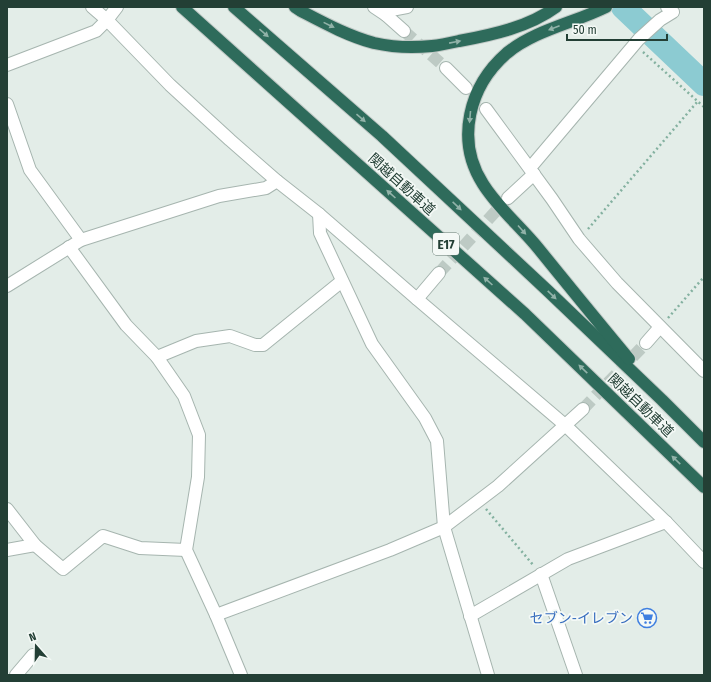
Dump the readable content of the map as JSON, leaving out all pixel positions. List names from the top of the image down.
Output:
{
  "streets": {
    "highway": ["関越自動車道", "E17"]
  },
  "places": {
    "supermarket": ["セブン-イレブン"]
  },
  "scale_bar": "50 m",
  "north": "top"
}
